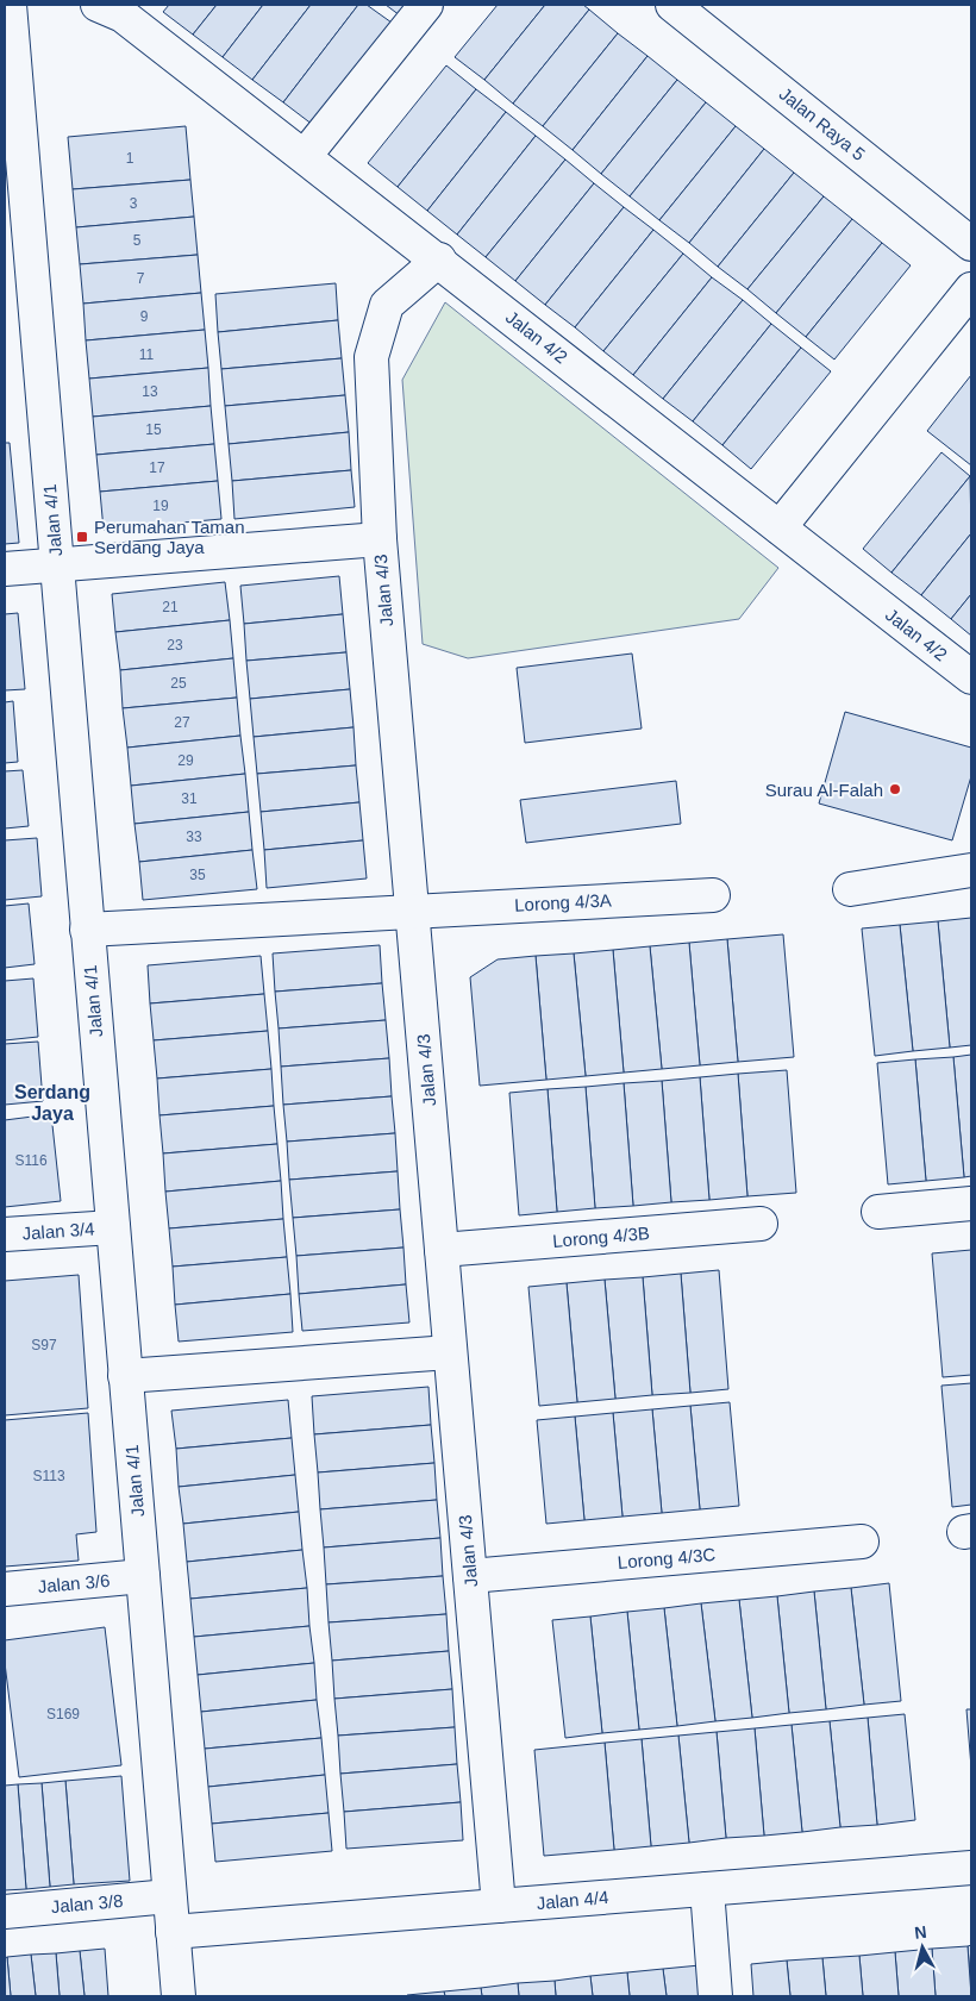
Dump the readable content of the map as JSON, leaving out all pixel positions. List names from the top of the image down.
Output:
{
  "streets": {
    "street": [
      "Jalan Raya 5",
      "Jalan 4/2",
      "Jalan 4/1",
      "Jalan 4/3",
      "Lorong 4/3A",
      "Jalan 3/4",
      "Lorong 4/3B",
      "Lorong 4/3C",
      "Jalan 3/6",
      "Jalan 4/4",
      "Jalan 3/8"
    ]
  },
  "crossings": [
    ["Jalan 4/2", "Jalan 4/3"],
    ["Jalan 4/1", "Lorong 4/3A"],
    ["Jalan 4/1", "Jalan 3/4"],
    ["Jalan 4/1", "Jalan 3/6"],
    ["Jalan 4/1", "Jalan 4/4"],
    ["Jalan 4/1", "Jalan 3/8"],
    ["Jalan 4/3", "Lorong 4/3A"],
    ["Jalan 4/3", "Lorong 4/3B"],
    ["Jalan 4/3", "Lorong 4/3C"],
    ["Jalan 4/3", "Jalan 4/4"]
  ],
  "districts": ["Serdang Jaya"],
  "places": {
    "transit": ["Perumahan Taman Serdang Jaya"],
    "other": ["Surau Al-Falah"]
  },
  "house_numbers": [
    "1",
    "3",
    "5",
    "7",
    "9",
    "11",
    "13",
    "15",
    "17",
    "19",
    "21",
    "23",
    "25",
    "27",
    "29",
    "31",
    "33",
    "35",
    "S116",
    "S97",
    "S113",
    "S169"
  ],
  "north": "top"
}
